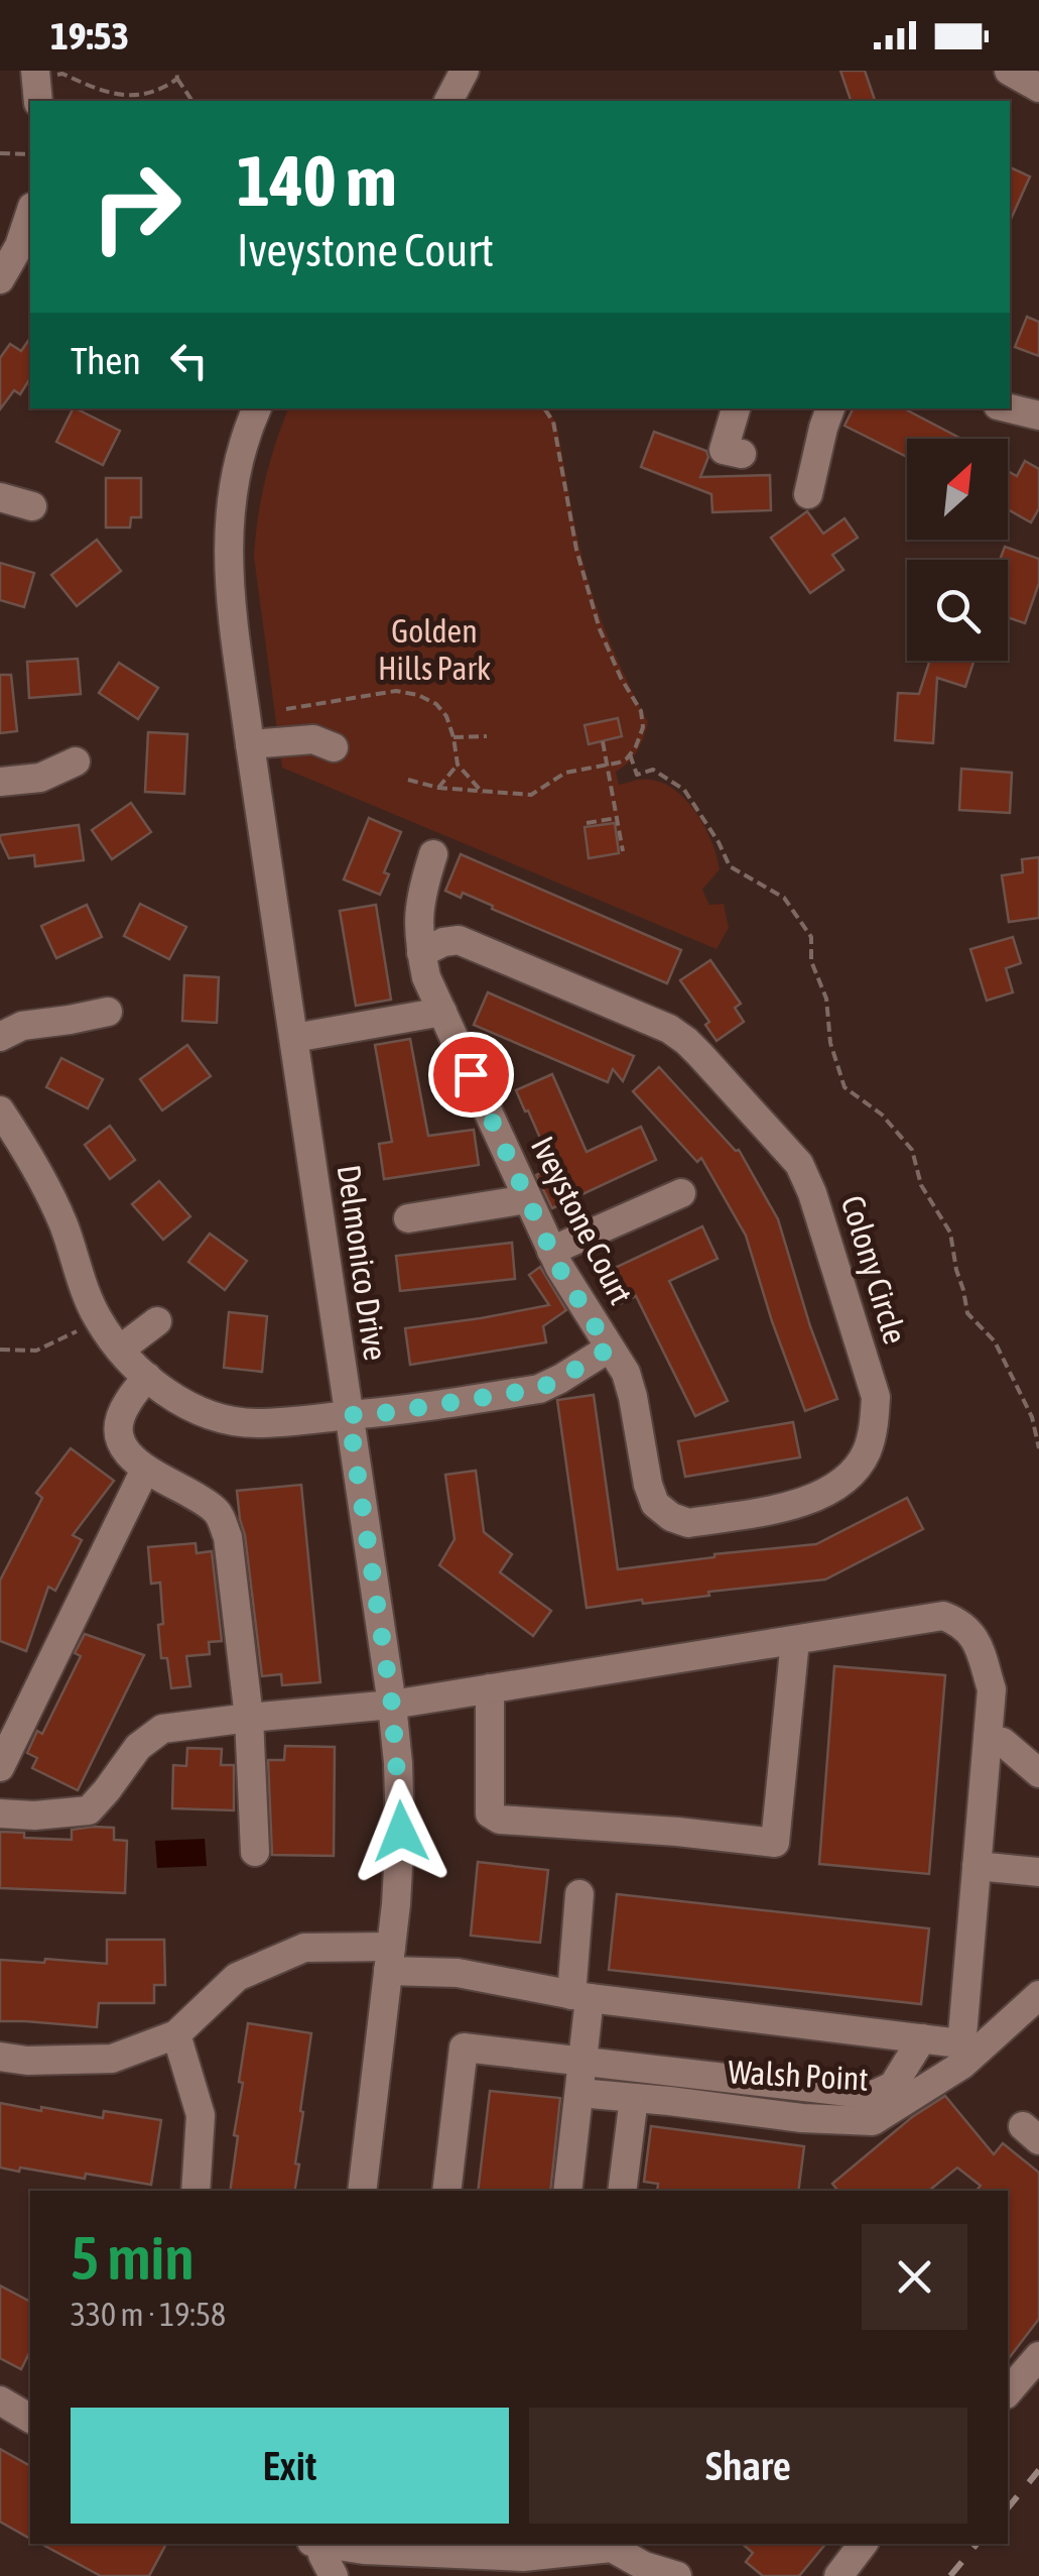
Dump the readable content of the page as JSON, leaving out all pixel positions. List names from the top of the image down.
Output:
{
  "streets": {
    "street": [
      "Iveystone Court",
      "Delmonico Drive",
      "Colony Circle",
      "Walsh Point"
    ]
  },
  "crossings": [
    ["Iveystone Court", "Delmonico Drive"],
    ["Iveystone Court", "Colony Circle"]
  ],
  "parks": ["Golden Hills Park"],
  "north": "top right",
  "page": {
    "status": "19:53",
    "turn": ["140 m", "Iveystone Court"],
    "then": "Then",
    "heading": ["5 min", "330 m · 19:58"],
    "buttons": ["Exit", "Share"]
  }
}
